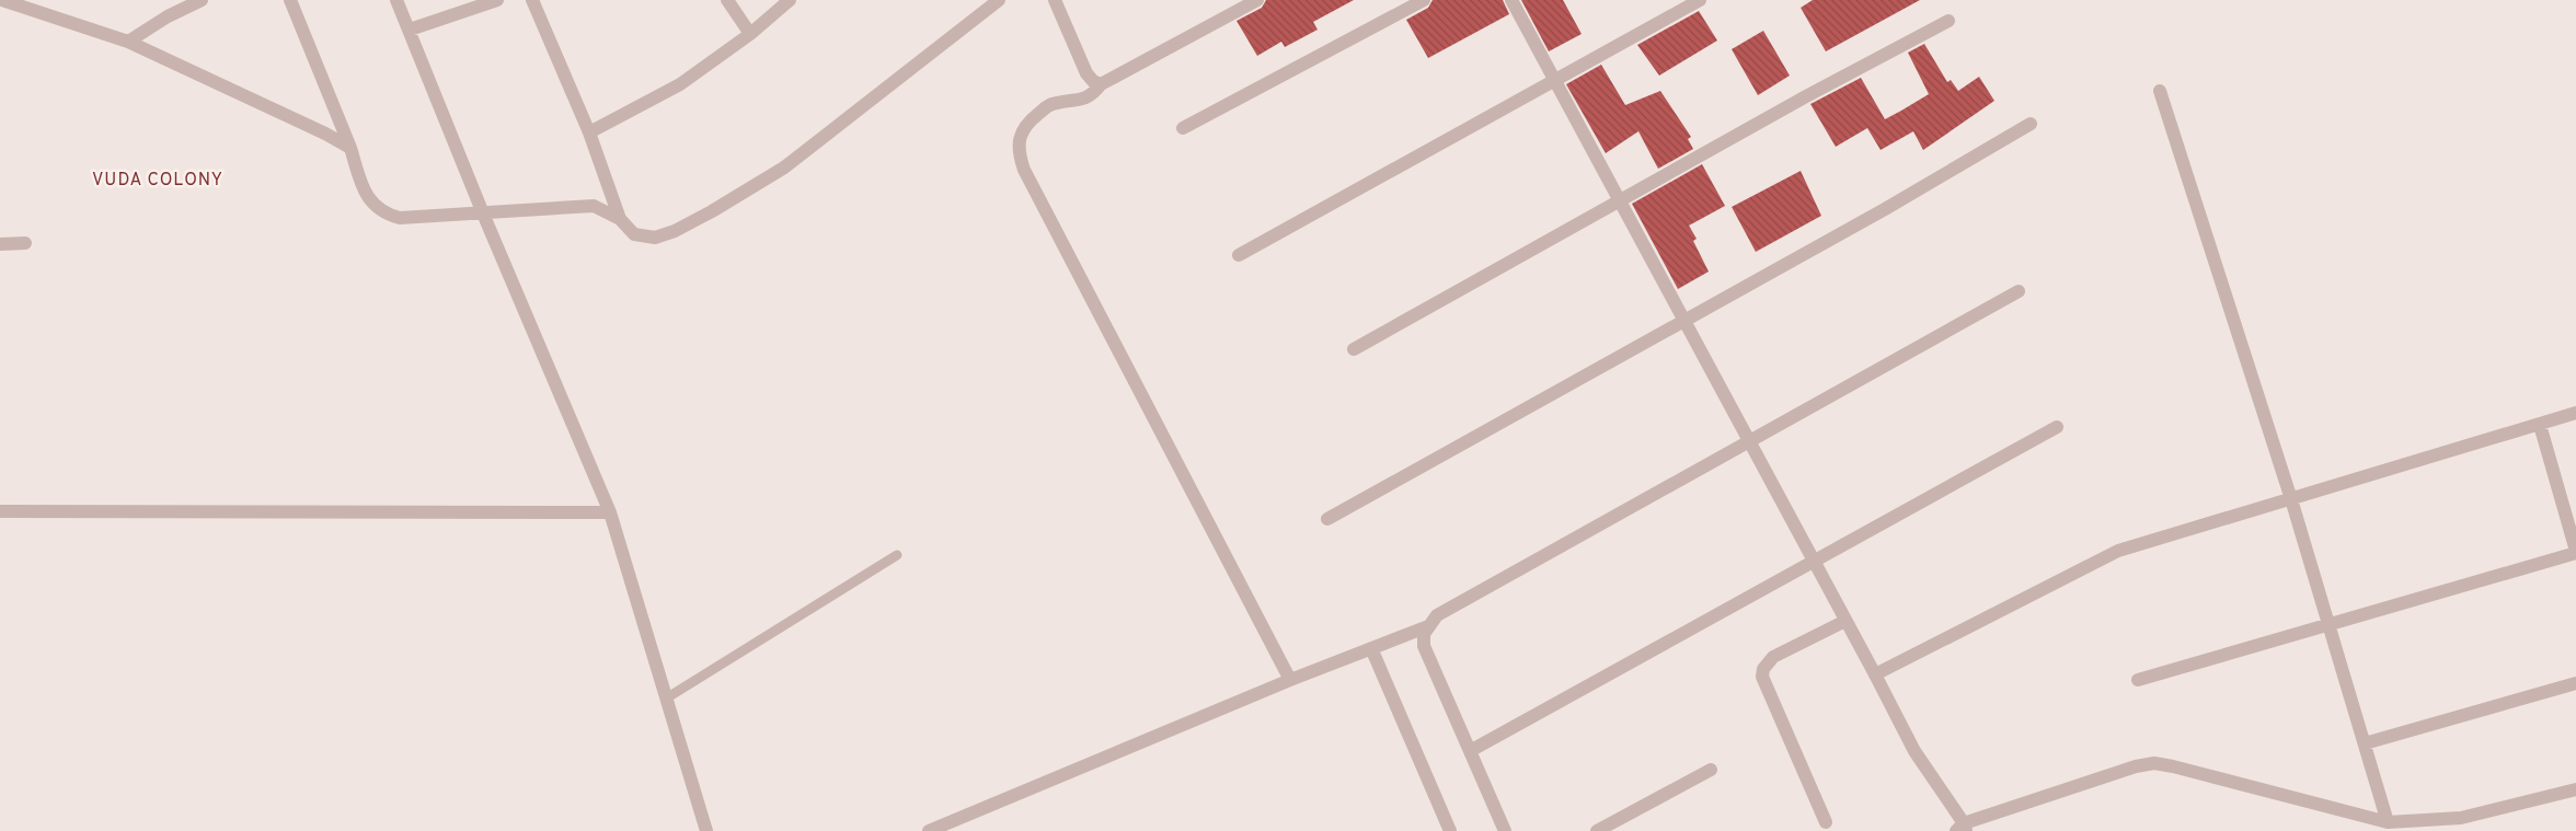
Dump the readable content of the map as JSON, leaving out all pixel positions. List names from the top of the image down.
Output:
{
  "districts": ["VUDA COLONY"]
}
